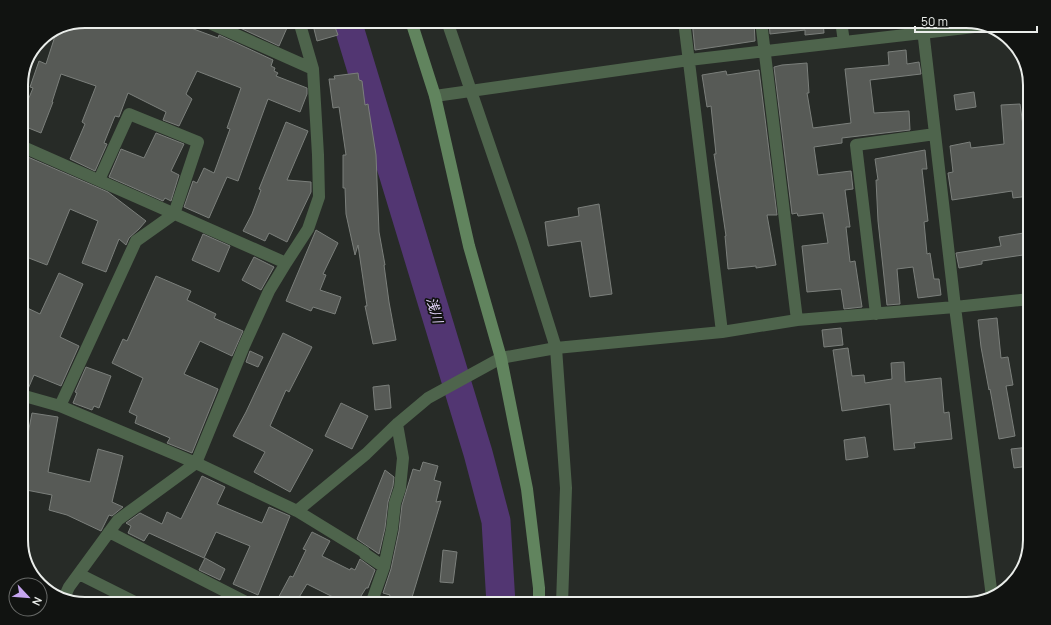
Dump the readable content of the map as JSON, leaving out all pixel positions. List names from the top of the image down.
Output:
{
  "water": ["浅川"],
  "scale_bar": "50 m",
  "north": "bottom right"
}
